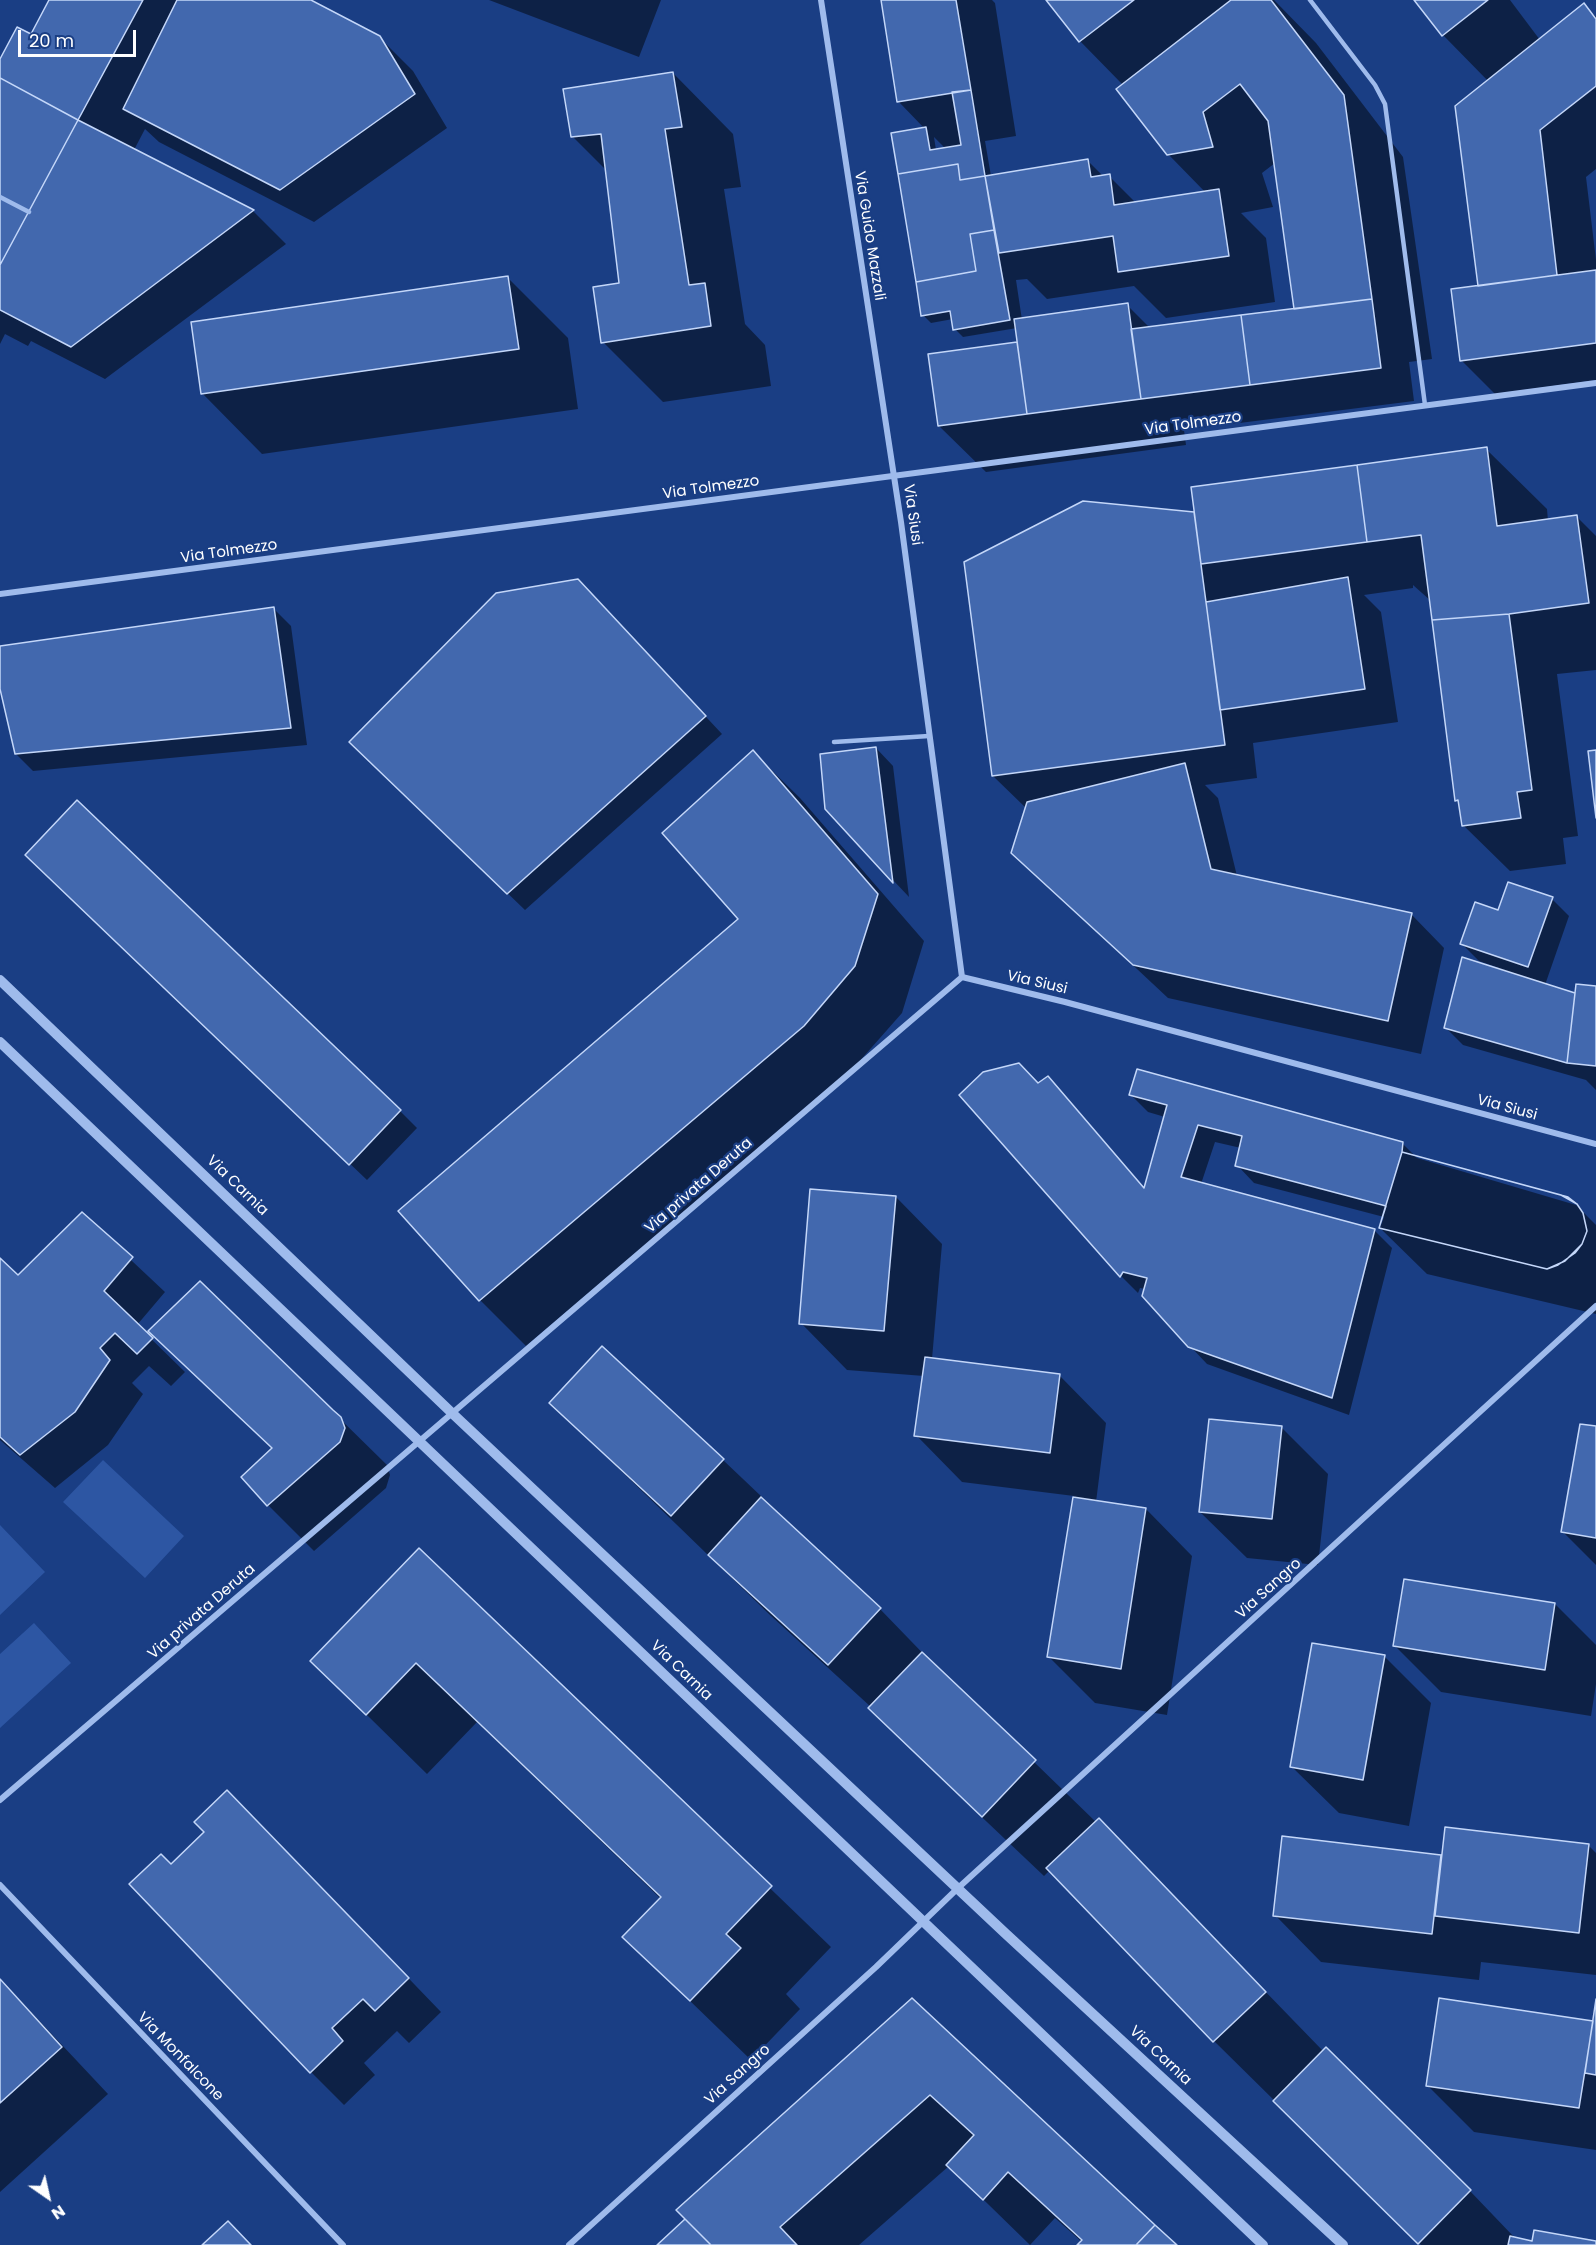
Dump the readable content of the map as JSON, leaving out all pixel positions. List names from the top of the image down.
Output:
{
  "streets": {
    "street": [
      "Via Guido Mazzali",
      "Via Tolmezzo",
      "Via Siusi",
      "Via Carnia",
      "Via privata Deruta",
      "Via Sangro",
      "Via Monfalcone"
    ]
  },
  "crossings": [
    ["Via Guido Mazzali", "Via Tolmezzo"],
    ["Via Guido Mazzali", "Via Siusi"],
    ["Via Tolmezzo", "Via Siusi"],
    ["Via Siusi", "Via privata Deruta"],
    ["Via Carnia", "Via privata Deruta"],
    ["Via Carnia", "Via Sangro"]
  ],
  "scale_bar": "20 m",
  "north": "bottom right"
}
